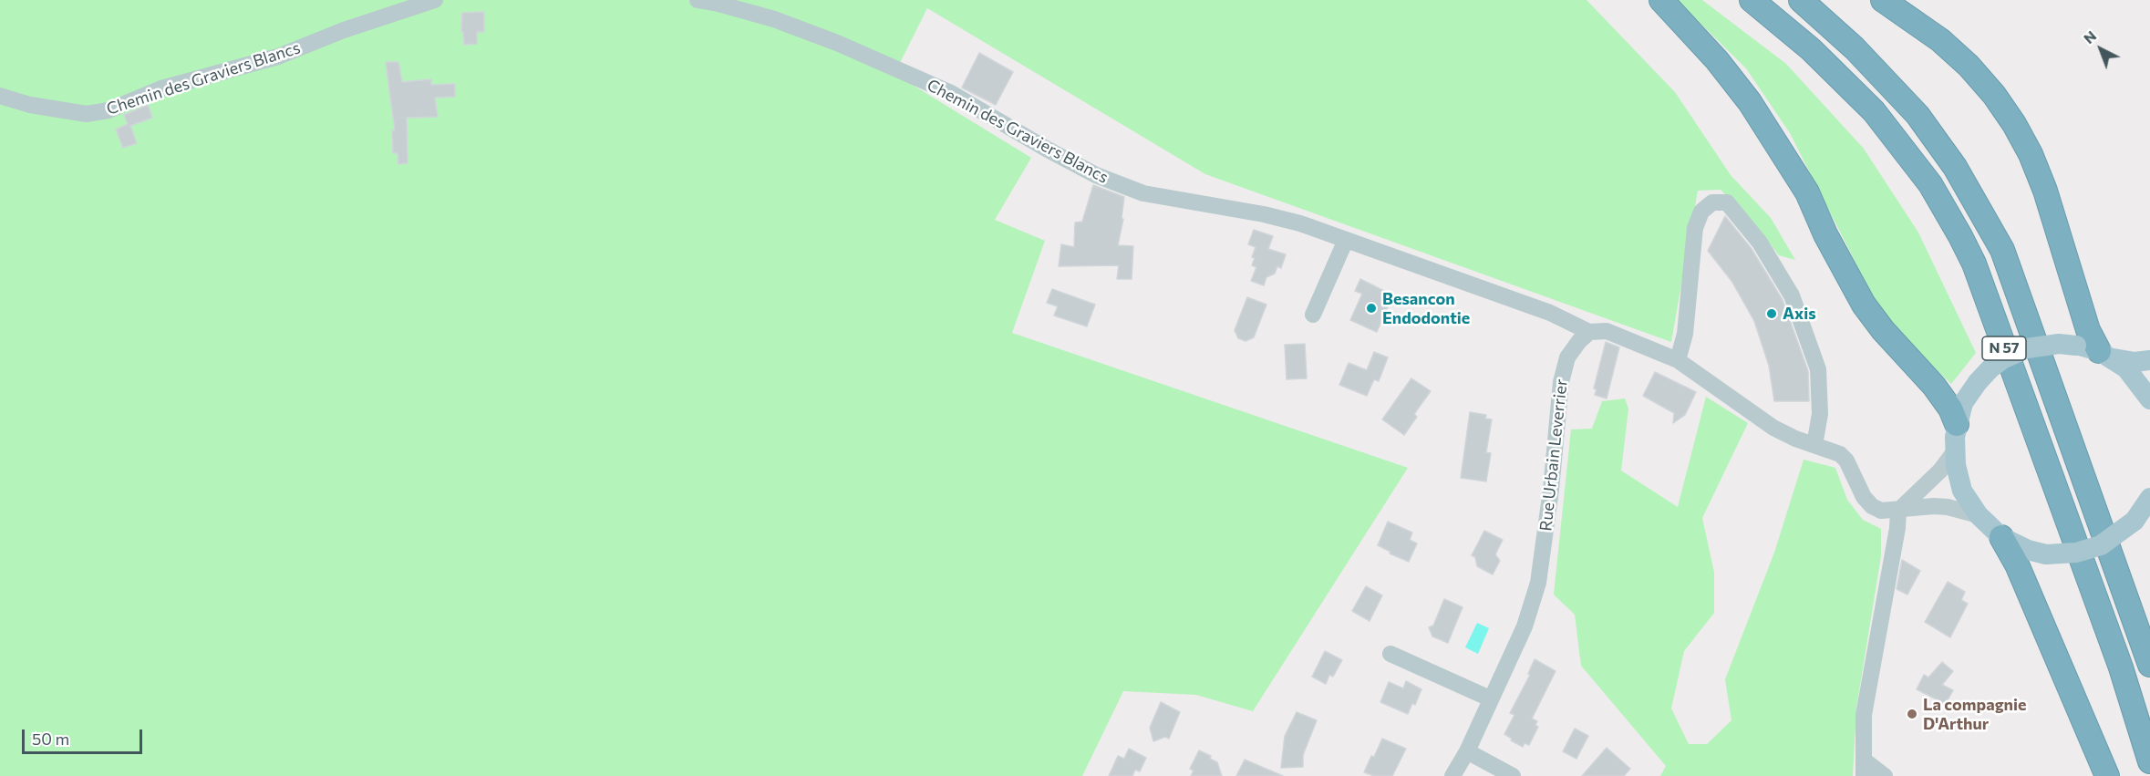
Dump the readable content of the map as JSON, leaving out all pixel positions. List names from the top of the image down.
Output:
{
  "streets": {
    "highway": ["N 57"],
    "street": ["Chemin des Graviers Blancs", "Rue Urbain Leverrier"]
  },
  "crossings": [
    ["Chemin des Graviers Blancs", "Rue Urbain Leverrier"]
  ],
  "places": ["Besancon Endodontie", "Axis", "La compagnie D'Arthur"],
  "scale_bar": "50 m",
  "north": "top left"
}
